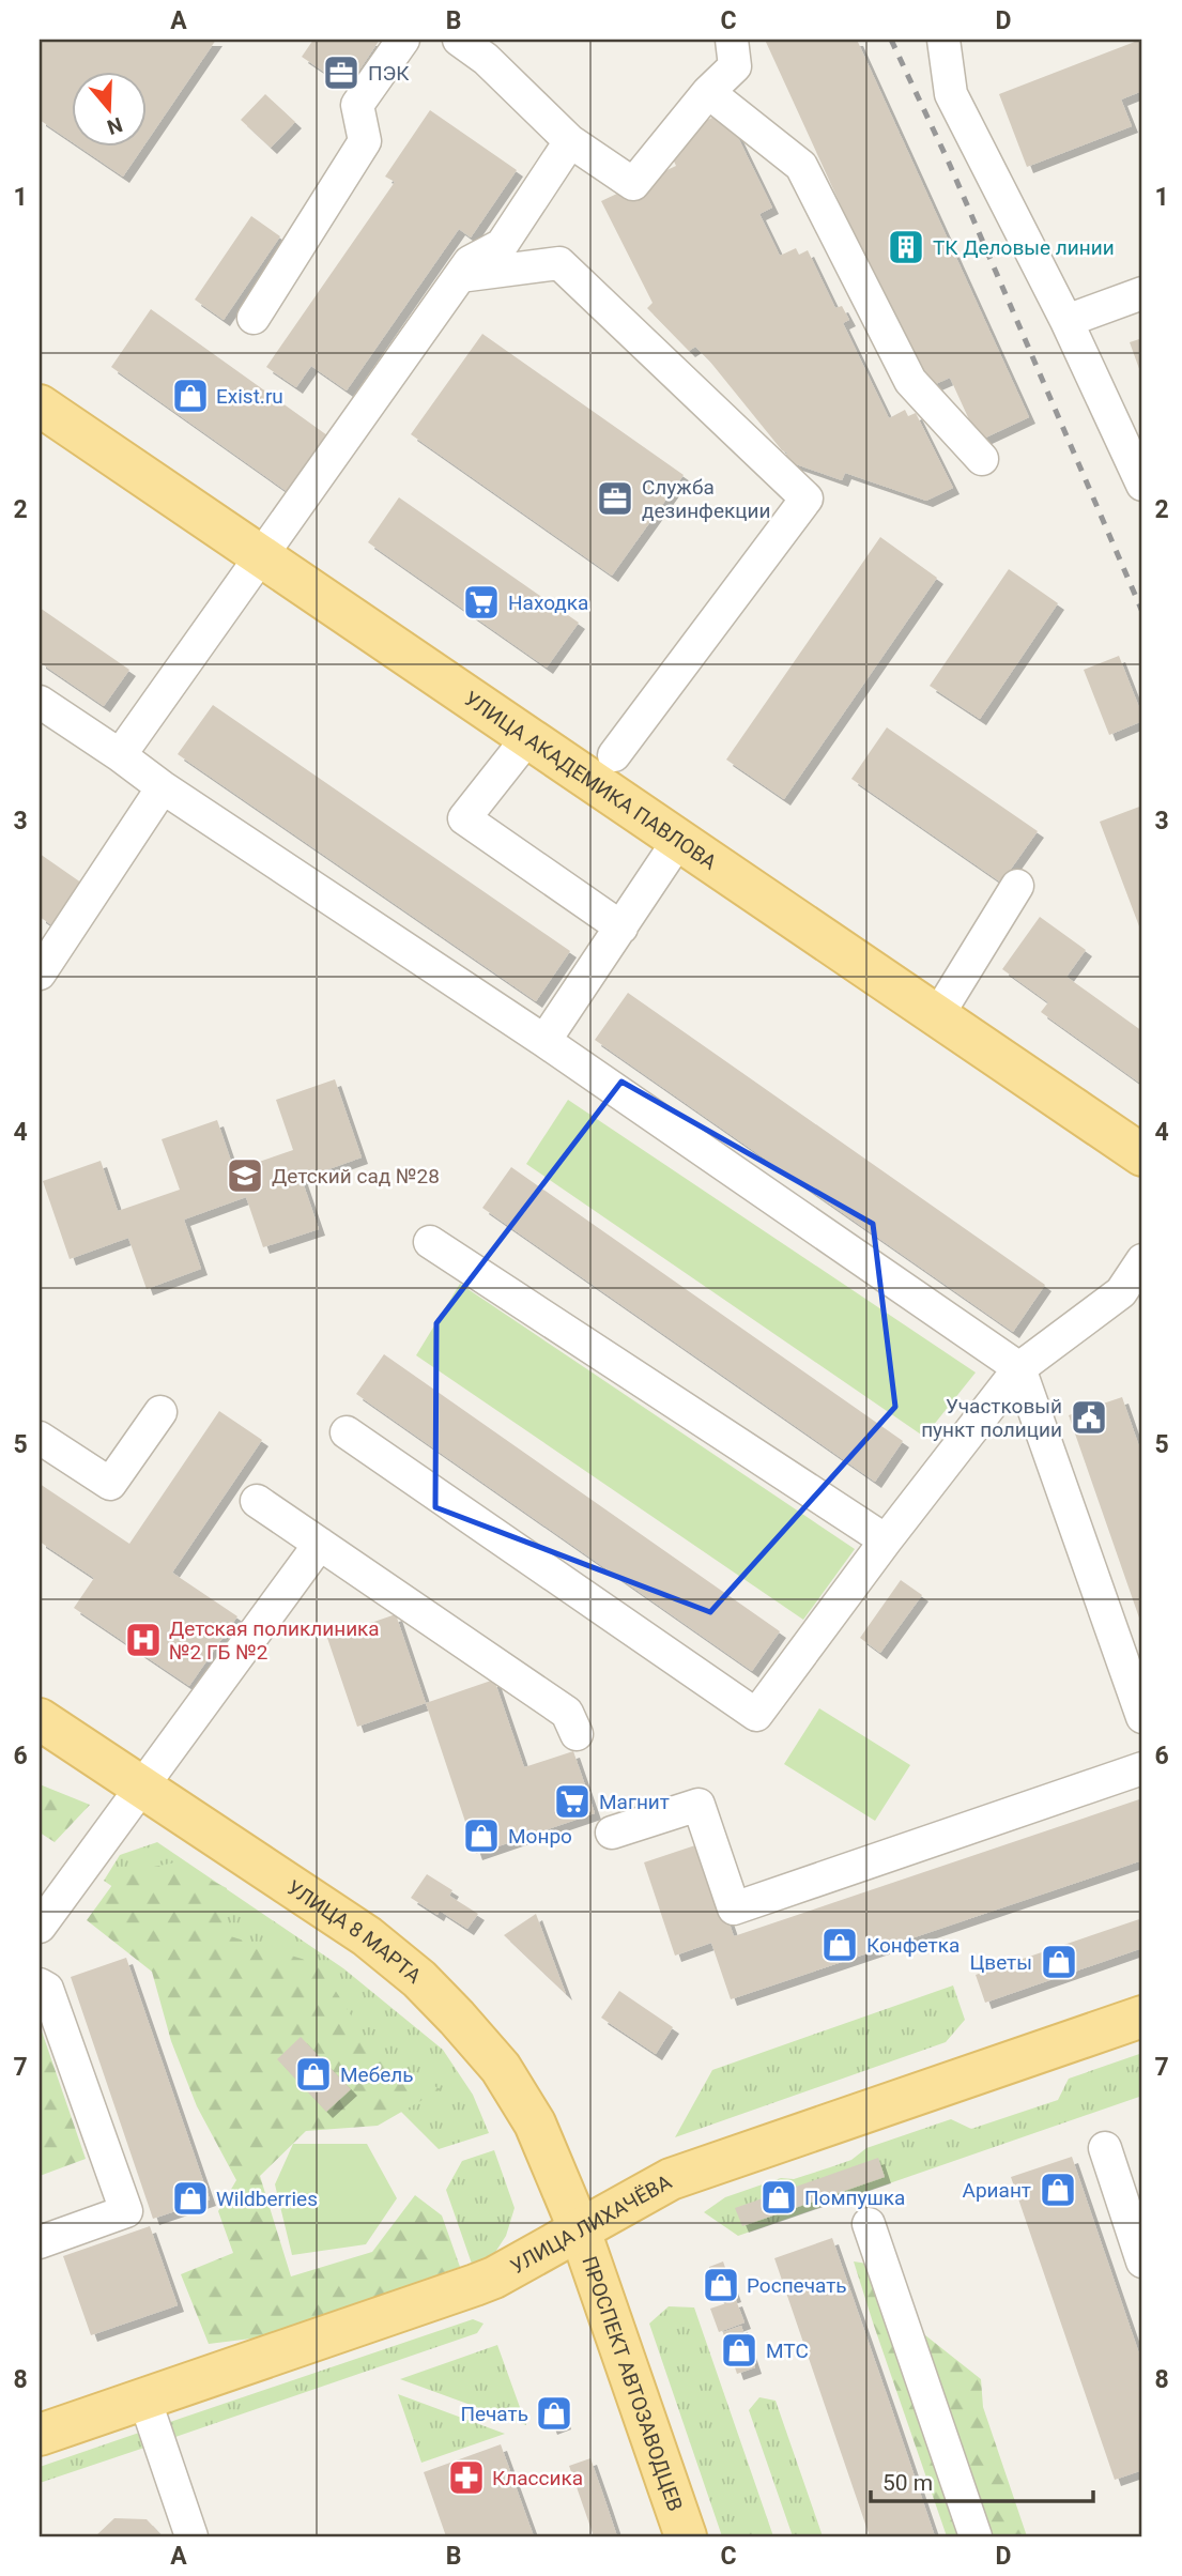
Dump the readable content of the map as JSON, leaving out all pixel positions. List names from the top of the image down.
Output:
{
  "streets": {
    "main road": [
      "УЛИЦА АКАДЕМИКА ПАВЛОВА",
      "УЛИЦА 8 МАРТА",
      "УЛИЦА ЛИХАЧЁВА",
      "ПРОСПЕКТ АВТОЗАВОДЦЕВ"
    ]
  },
  "crossings": [
    ["УЛИЦА 8 МАРТА", "УЛИЦА ЛИХАЧЁВА"],
    ["УЛИЦА 8 МАРТА", "ПРОСПЕКТ АВТОЗАВОДЦЕВ"],
    ["УЛИЦА ЛИХАЧЁВА", "ПРОСПЕКТ АВТОЗАВОДЦЕВ"]
  ],
  "places": {
    "office": ["ПЭК", "Служба дезинфекции"],
    "building": ["ТК Деловые линии"],
    "shop": [
      "Exist.ru",
      "Монро",
      "Конфетка",
      "Цветы",
      "Мебель",
      "Ариант",
      "Помпушка",
      "Wildberries",
      "Роспечать",
      "МТС",
      "Печать"
    ],
    "supermarket": ["Находка", "Магнит"],
    "school or university": ["Детский сад №28"],
    "public building": ["Участковый пункт полиции"],
    "hospital": ["Детская поликлиника №2 ГБ №2"],
    "pharmacy": ["Классика"]
  },
  "scale_bar": "50 m",
  "north": "bottom",
  "grid": {
    "columns": [
      "A",
      "B",
      "C",
      "D"
    ],
    "rows": [
      "1",
      "2",
      "3",
      "4",
      "5",
      "6",
      "7",
      "8"
    ]
  }
}
